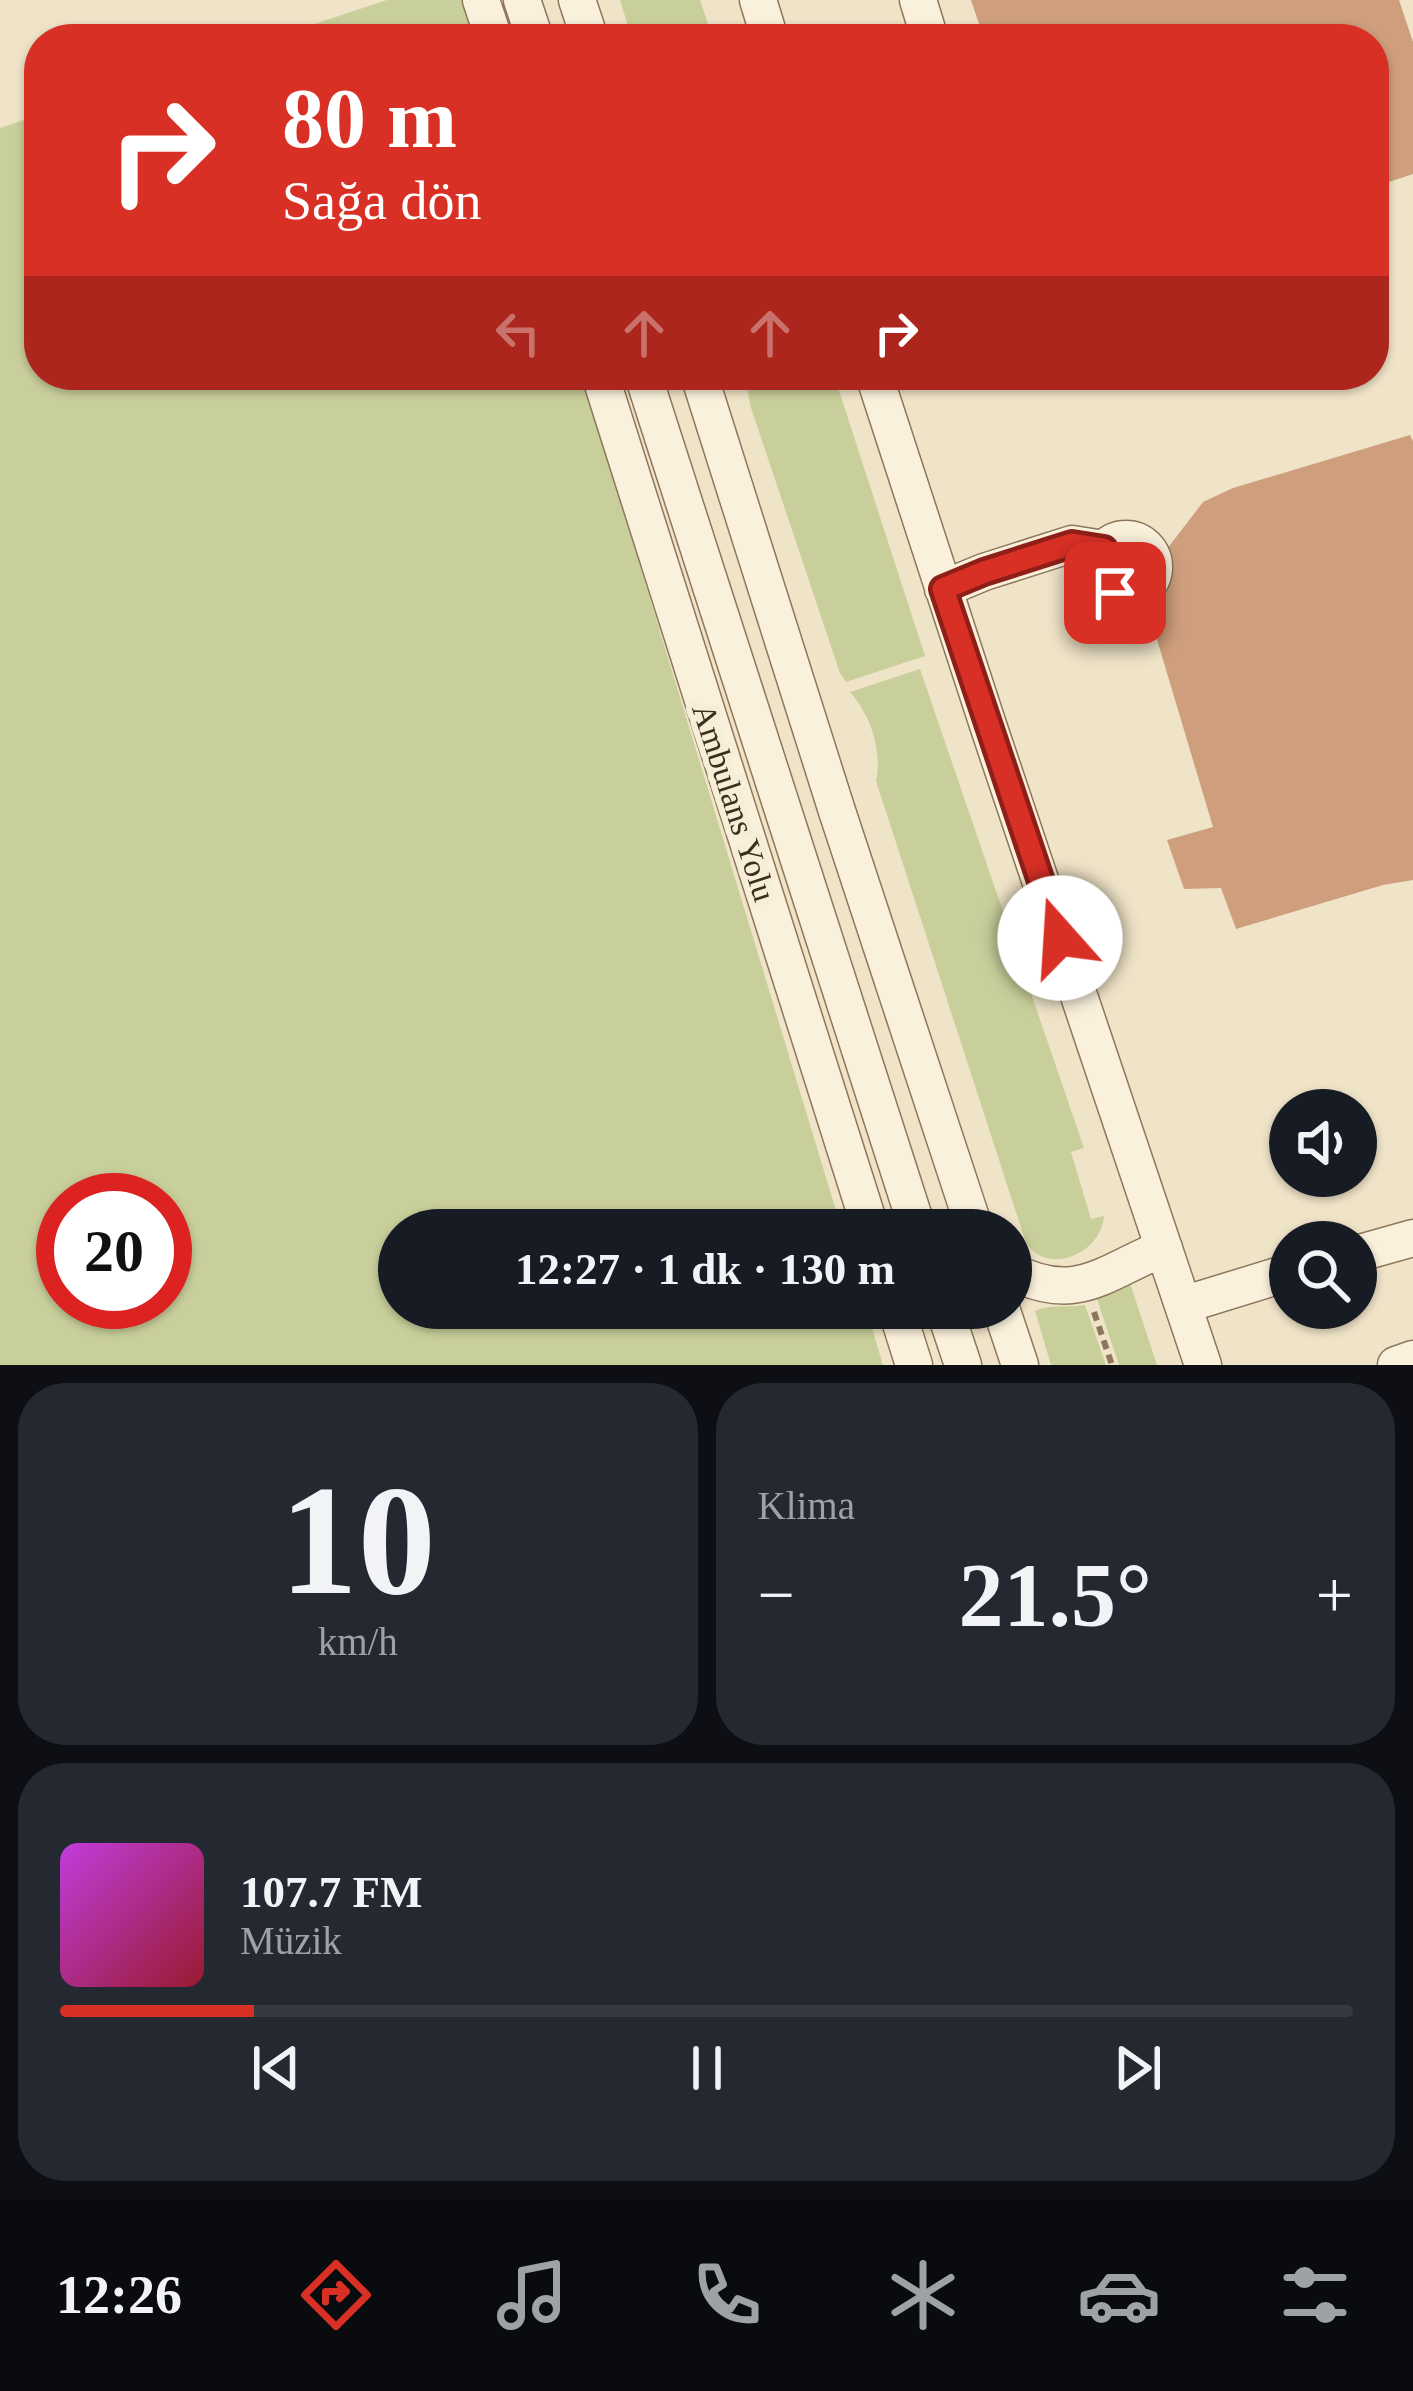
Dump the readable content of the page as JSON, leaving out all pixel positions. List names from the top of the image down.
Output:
{
  "streets": {
    "lane": ["Ambulans Yolu"]
  },
  "page": {
    "turn": ["80 m", "Sağa dön"],
    "limit": "20",
    "trip": "12:27 · 1 dk · 130 m",
    "tile": [
      ["10", "km/h"],
      "Klima"
    ],
    "heat": ["−", "21.5°", "+"],
    "song": ["107.7 FM", "Müzik"],
    "tabs": "12:26"
  }
}
